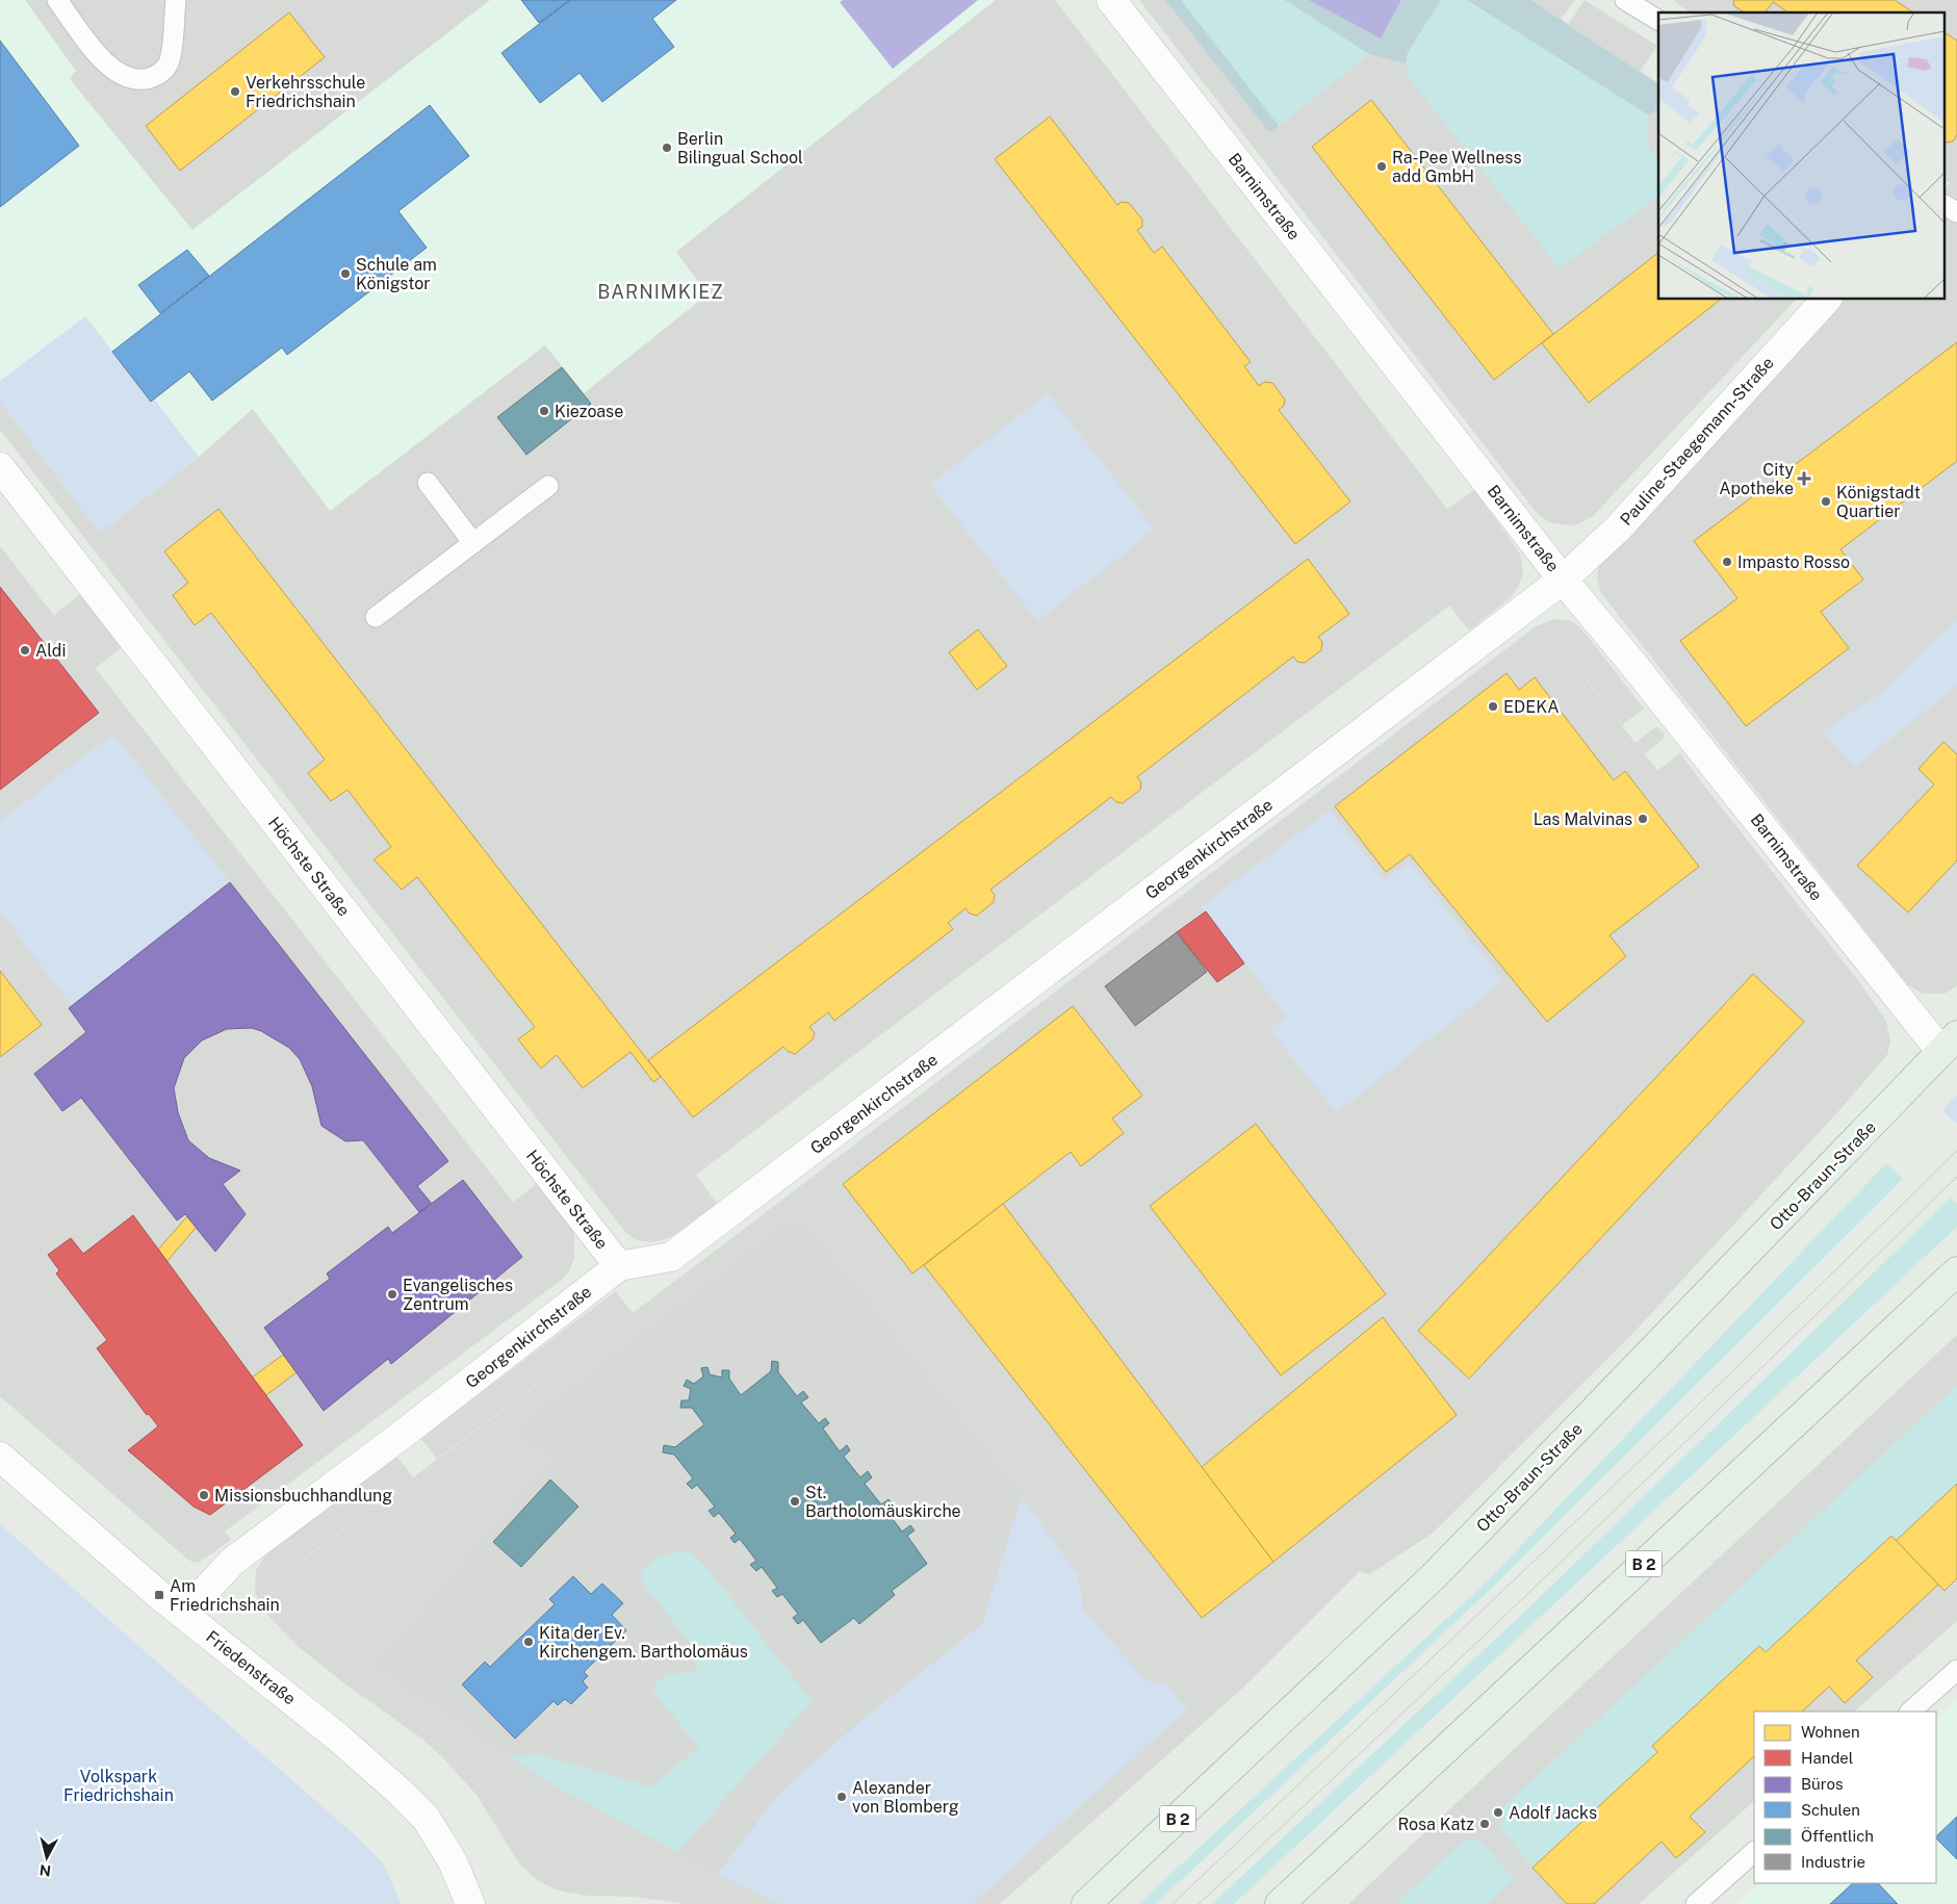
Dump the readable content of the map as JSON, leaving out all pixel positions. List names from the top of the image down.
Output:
{
  "streets": {
    "main road": ["Otto-Braun-Straße", "B 2"],
    "street": [
      "Barnimstraße",
      "Pauline-Staegemann-Straße",
      "Georgenkirchstraße",
      "Höchste Straße",
      "Friedenstraße"
    ]
  },
  "crossings": [
    ["Barnimstraße", "Pauline-Staegemann-Straße"],
    ["Barnimstraße", "Georgenkirchstraße"],
    ["Barnimstraße", "Otto-Braun-Straße"],
    ["Pauline-Staegemann-Straße", "Georgenkirchstraße"],
    ["Georgenkirchstraße", "Höchste Straße"],
    ["Georgenkirchstraße", "Friedenstraße"]
  ],
  "districts": ["BARNIMKIEZ"],
  "parks": ["Volkspark Friedrichshain"],
  "places": {
    "other": [
      "Verkehrsschule Friedrichshain",
      "Berlin Bilingual School",
      "Ra-Pee Wellness add GmbH",
      "Schule am Königstor",
      "Kiezoase",
      "Königstadt Quartier",
      "Impasto Rosso",
      "Aldi",
      "EDEKA",
      "Las Malvinas",
      "Evangelisches Zentrum",
      "Missionsbuchhandlung",
      "St. Bartholomäuskirche",
      "Kita der Ev. Kirchengem. Bartholomäus",
      "Alexander von Blomberg",
      "Adolf Jacks",
      "Rosa Katz"
    ],
    "health": ["City Apotheke"],
    "transit": ["Am Friedrichshain"]
  },
  "legend": [
    "Wohnen",
    "Handel",
    "Büros",
    "Schulen",
    "Öffentlich",
    "Industrie"
  ],
  "north": "bottom"
}
